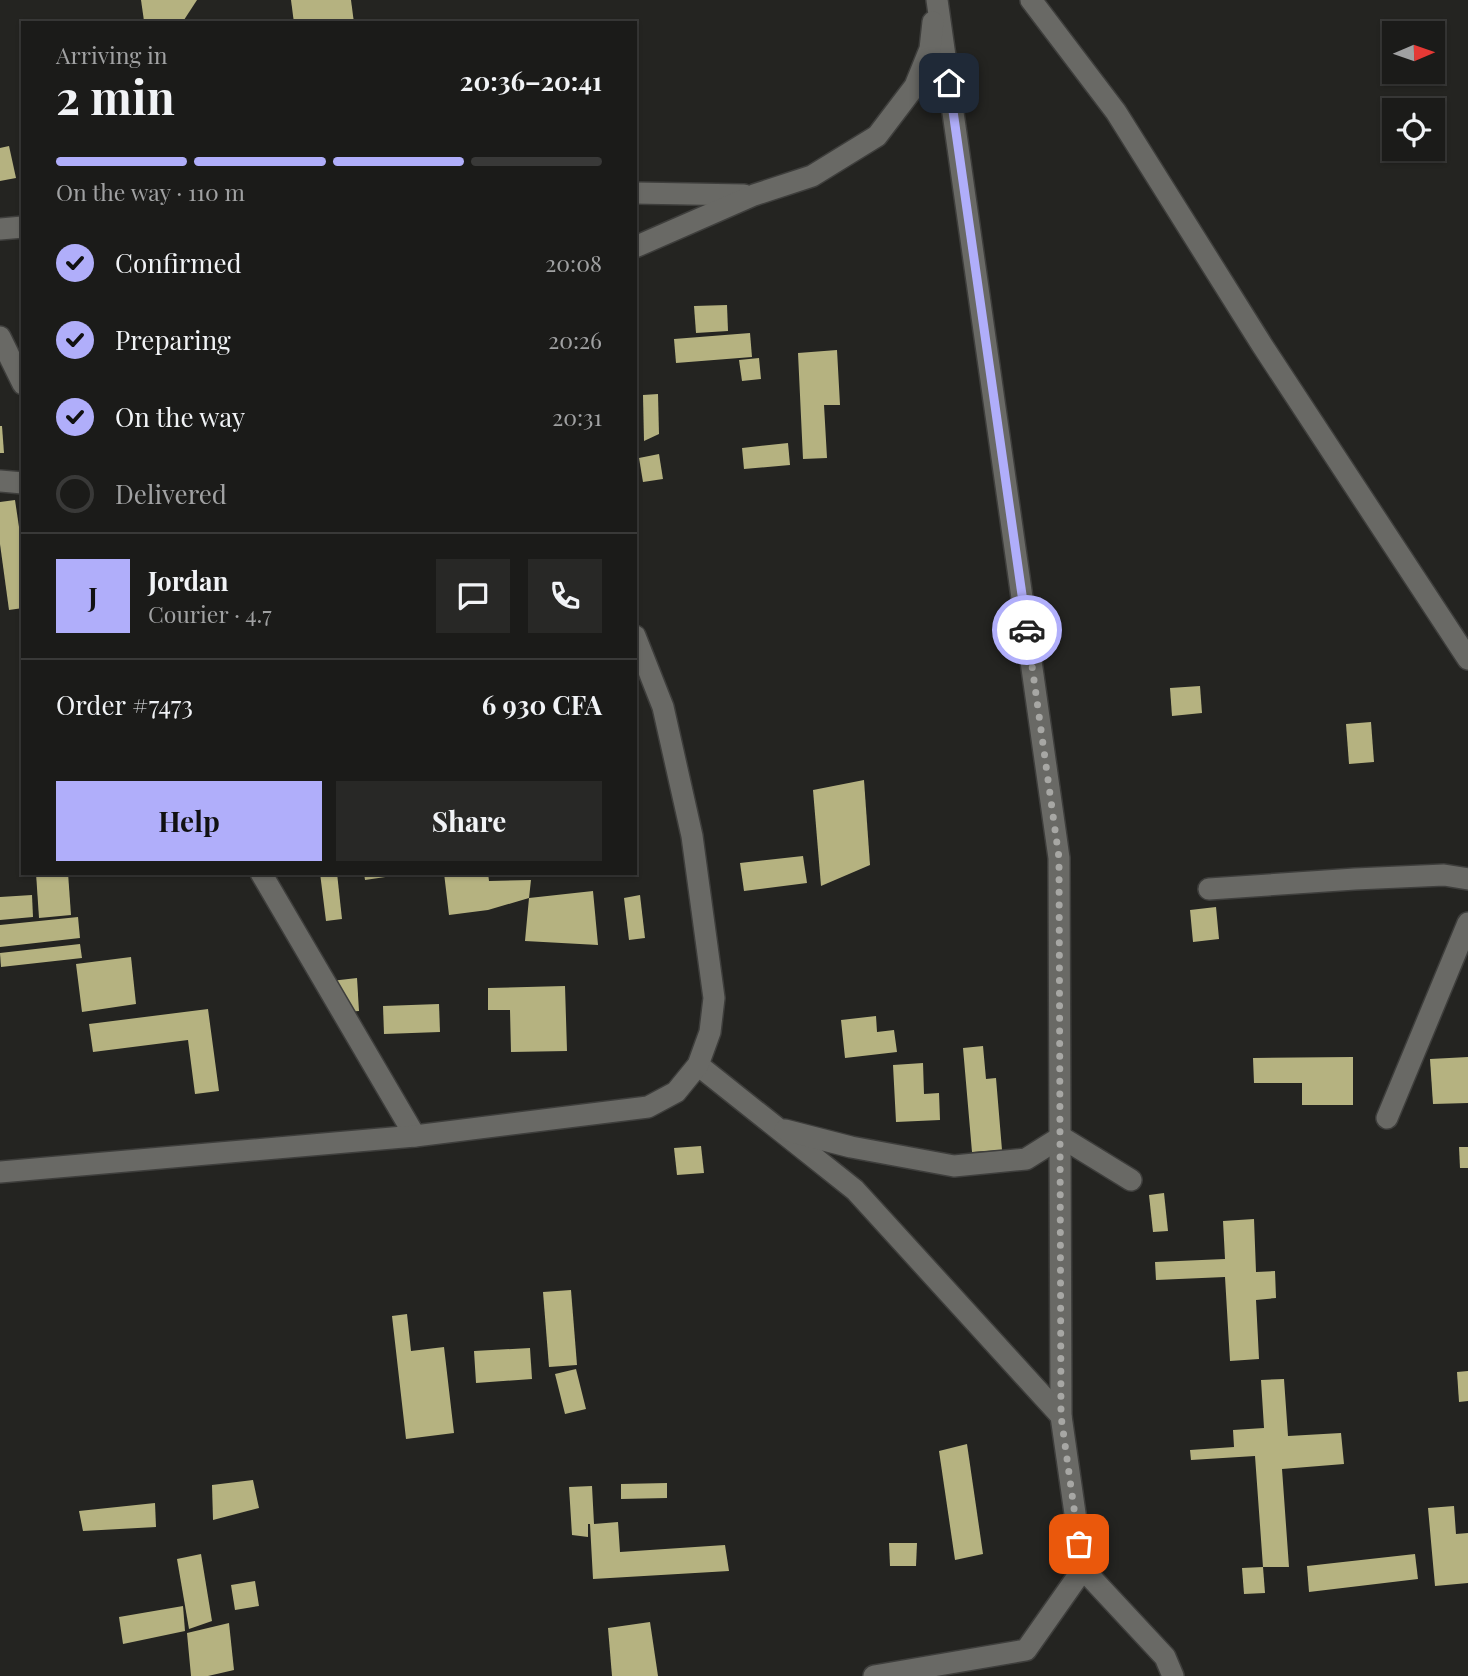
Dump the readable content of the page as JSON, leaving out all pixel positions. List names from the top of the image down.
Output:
{
  "north": "right",
  "page": {
    "heading": ["2 min", "Arriving in", "20:36–20:41"],
    "panel": [
      "Jordan",
      "Courier · 4.7",
      "Order #7473",
      "6 930 CFA"
    ],
    "bar": "On the way · 110 m",
    "list": [
      ["Confirmed", "20:08"],
      ["Preparing", "20:26"],
      ["On the way", "20:31"],
      "Delivered"
    ],
    "round": "J",
    "buttons": ["Help", "Share"]
  }
}
